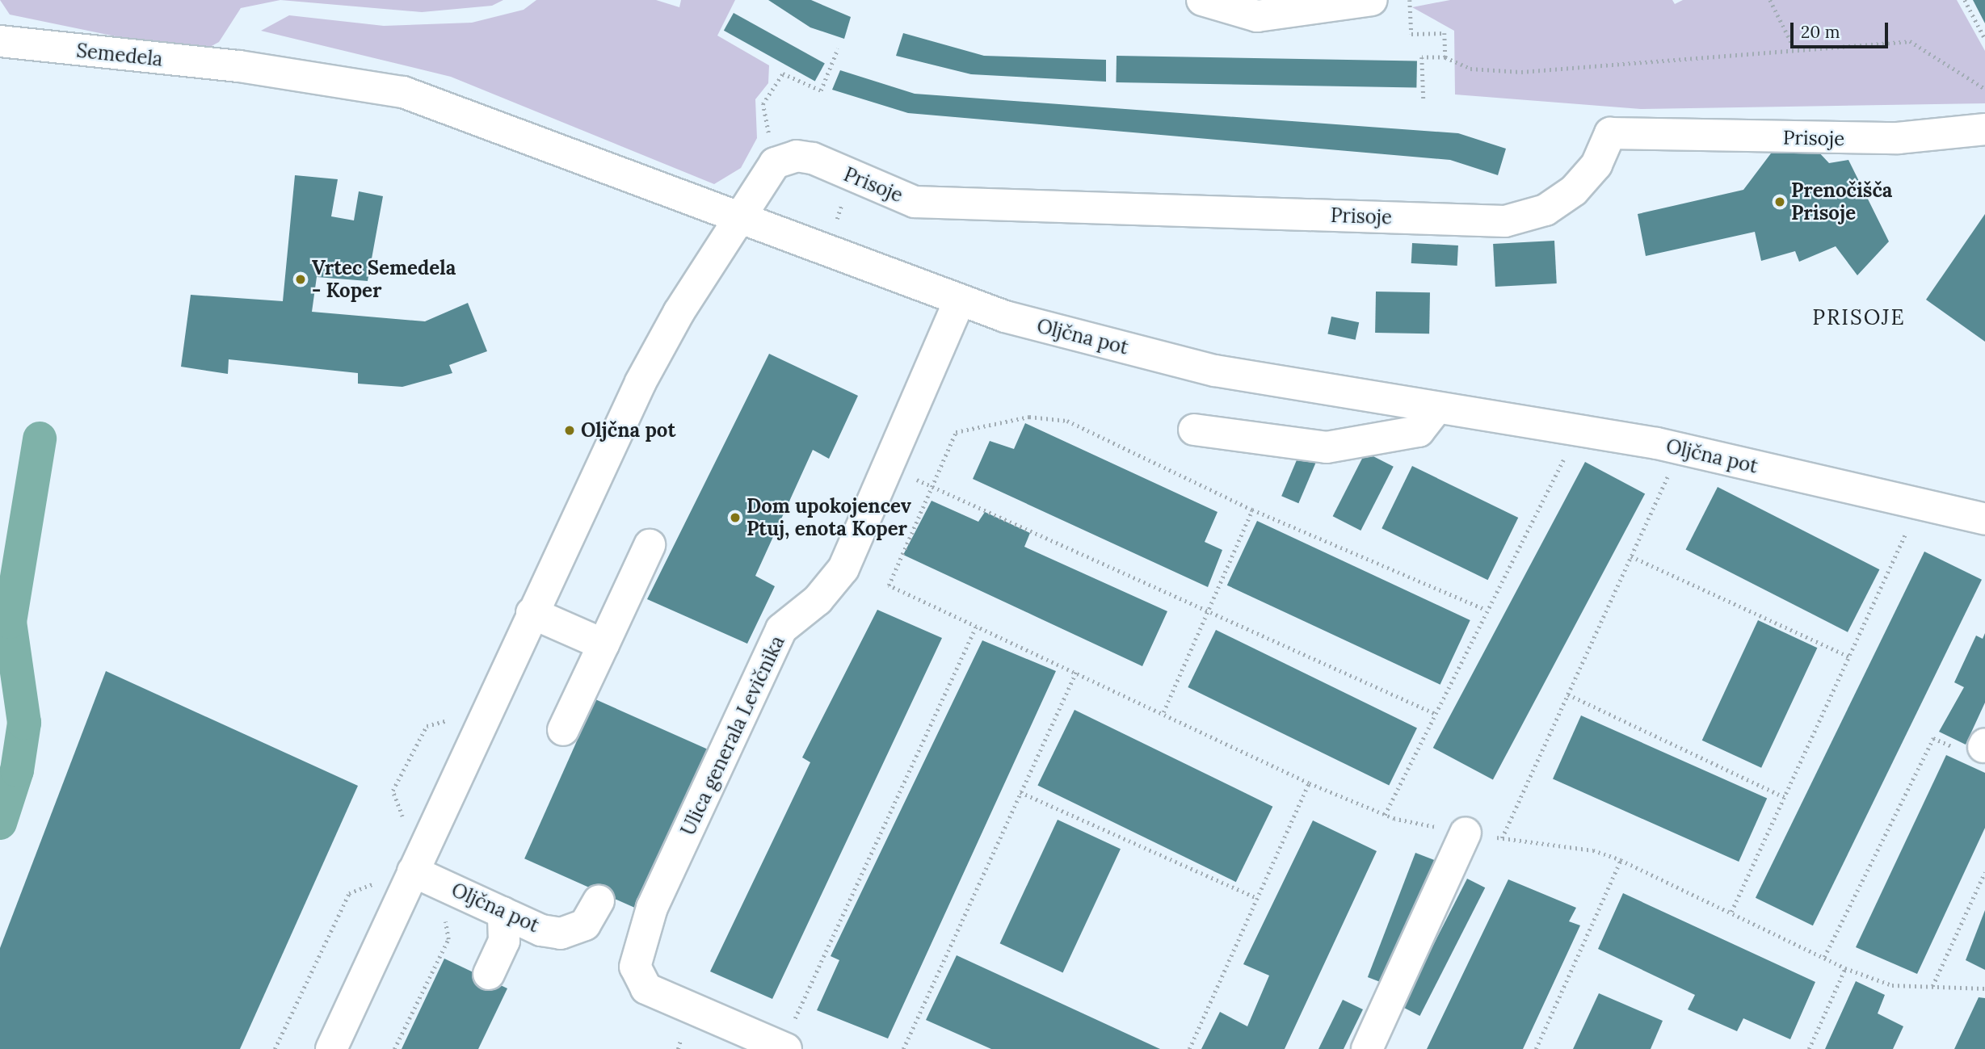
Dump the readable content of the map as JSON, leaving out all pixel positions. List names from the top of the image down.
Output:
{
  "streets": {
    "street": [
      "Semedela",
      "Prisoje",
      "Oljčna pot",
      "Ulica generala Levičnika"
    ]
  },
  "crossings": [
    ["Semedela", "Oljčna pot"],
    ["Oljčna pot", "Ulica generala Levičnika"]
  ],
  "districts": ["PRISOJE"],
  "places": [
    "Prenočišča Prisoje",
    "Vrtec Semedela - Koper",
    "Oljčna pot",
    "Dom upokojencev Ptuj, enota Koper"
  ],
  "scale_bar": "20 m"
}
